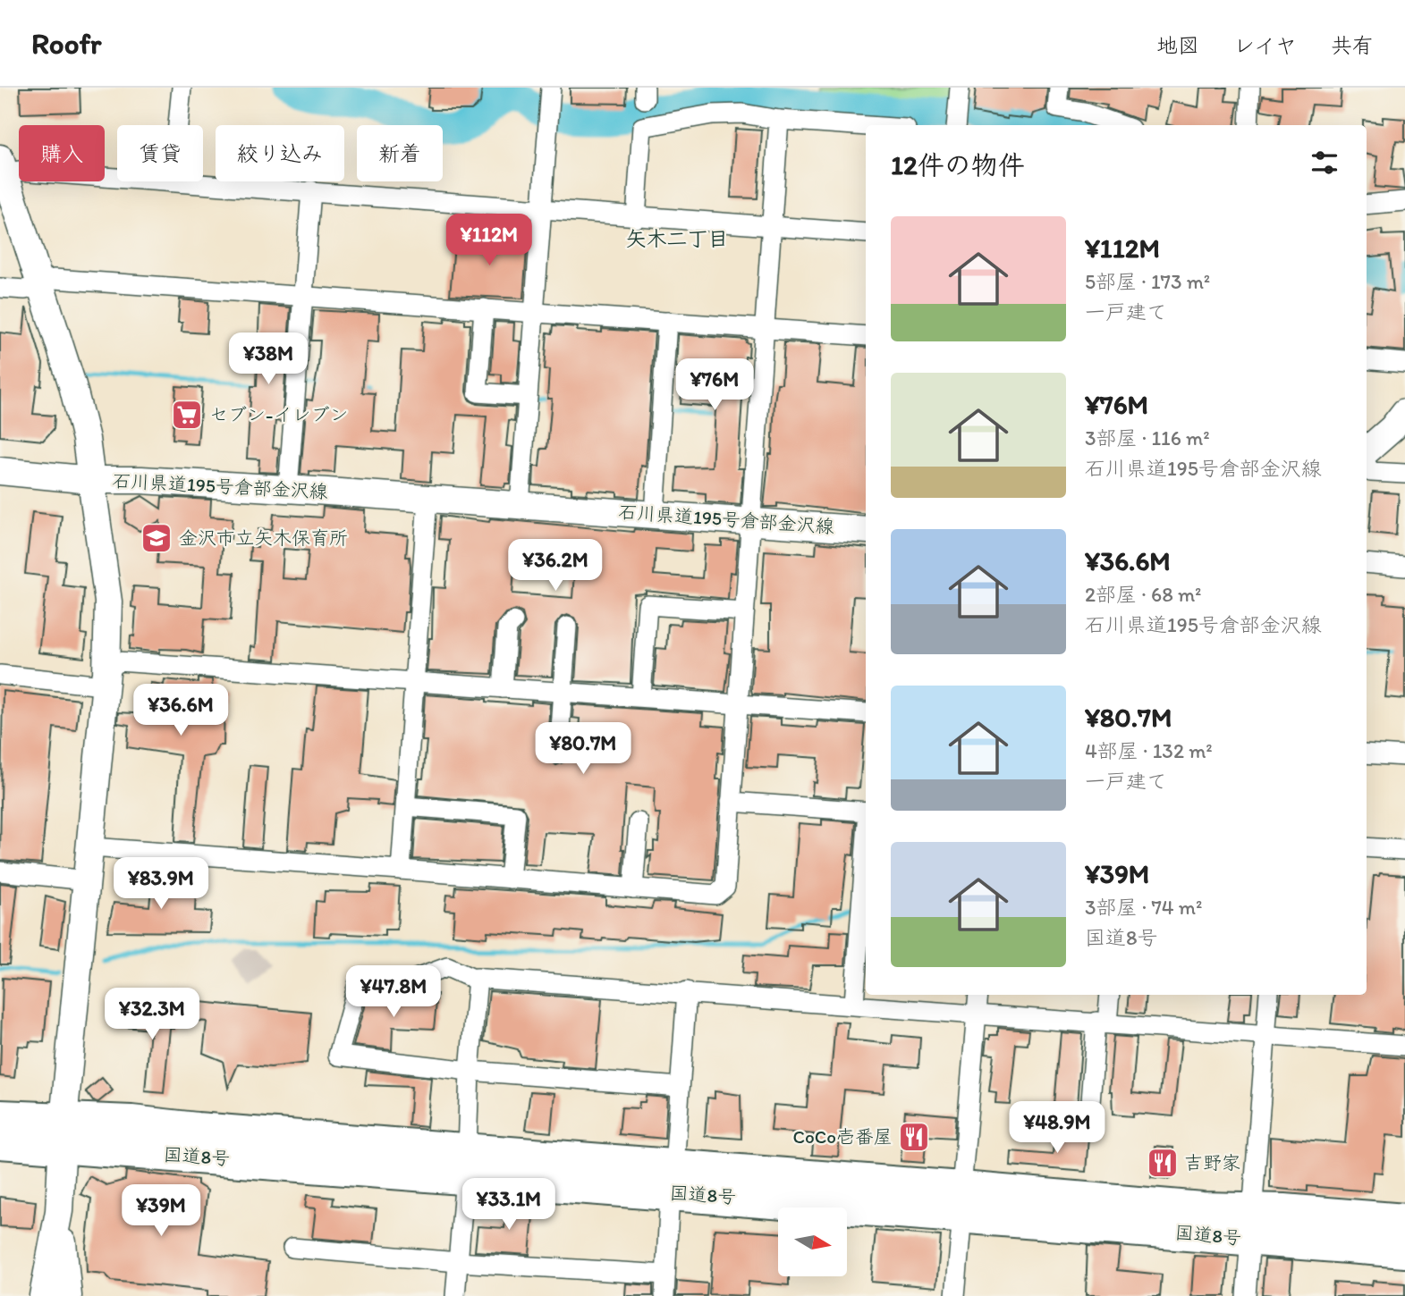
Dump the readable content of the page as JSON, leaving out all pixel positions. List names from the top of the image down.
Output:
{
  "streets": {
    "highway": ["国道8号"],
    "main road": ["石川県道195号倉部金沢線"]
  },
  "crossings": [
    ["石川県道195号倉部金沢線", "国道8号"]
  ],
  "districts": ["矢木二丁目"],
  "places": {
    "supermarket": ["セブン-イレブン"],
    "school or university": ["金沢市立矢木保育所"],
    "restaurant": ["CoCo壱番屋", "吉野家"]
  },
  "north": "right",
  "page": {
    "header": "Roofr",
    "nav": ["地図", "レイヤ", "共有"],
    "chip": [
      "購入",
      "賃貸",
      "絞り込み",
      "新着"
    ],
    "heading": "12件の物件",
    "list": [
      {
        "name": "¥112M",
        "note": "5部屋 · 173 m² · 一戸建て"
      },
      {
        "name": "¥76M",
        "note": "3部屋 · 116 m² · 石川県道195号倉部金沢線"
      },
      {
        "name": "¥36.6M",
        "note": "2部屋 · 68 m² · 石川県道195号倉部金沢線"
      },
      {
        "name": "¥80.7M",
        "note": "4部屋 · 132 m² · 一戸建て"
      },
      {
        "name": "¥39M",
        "note": "3部屋 · 74 m² · 国道8号"
      }
    ],
    "price": [
      "¥112M",
      "¥38M",
      "¥76M",
      "¥36.2M",
      "¥36.6M",
      "¥80.7M",
      "¥83.9M",
      "¥47.8M",
      "¥32.3M",
      "¥48.9M",
      "¥33.1M",
      "¥39M"
    ]
  }
}
